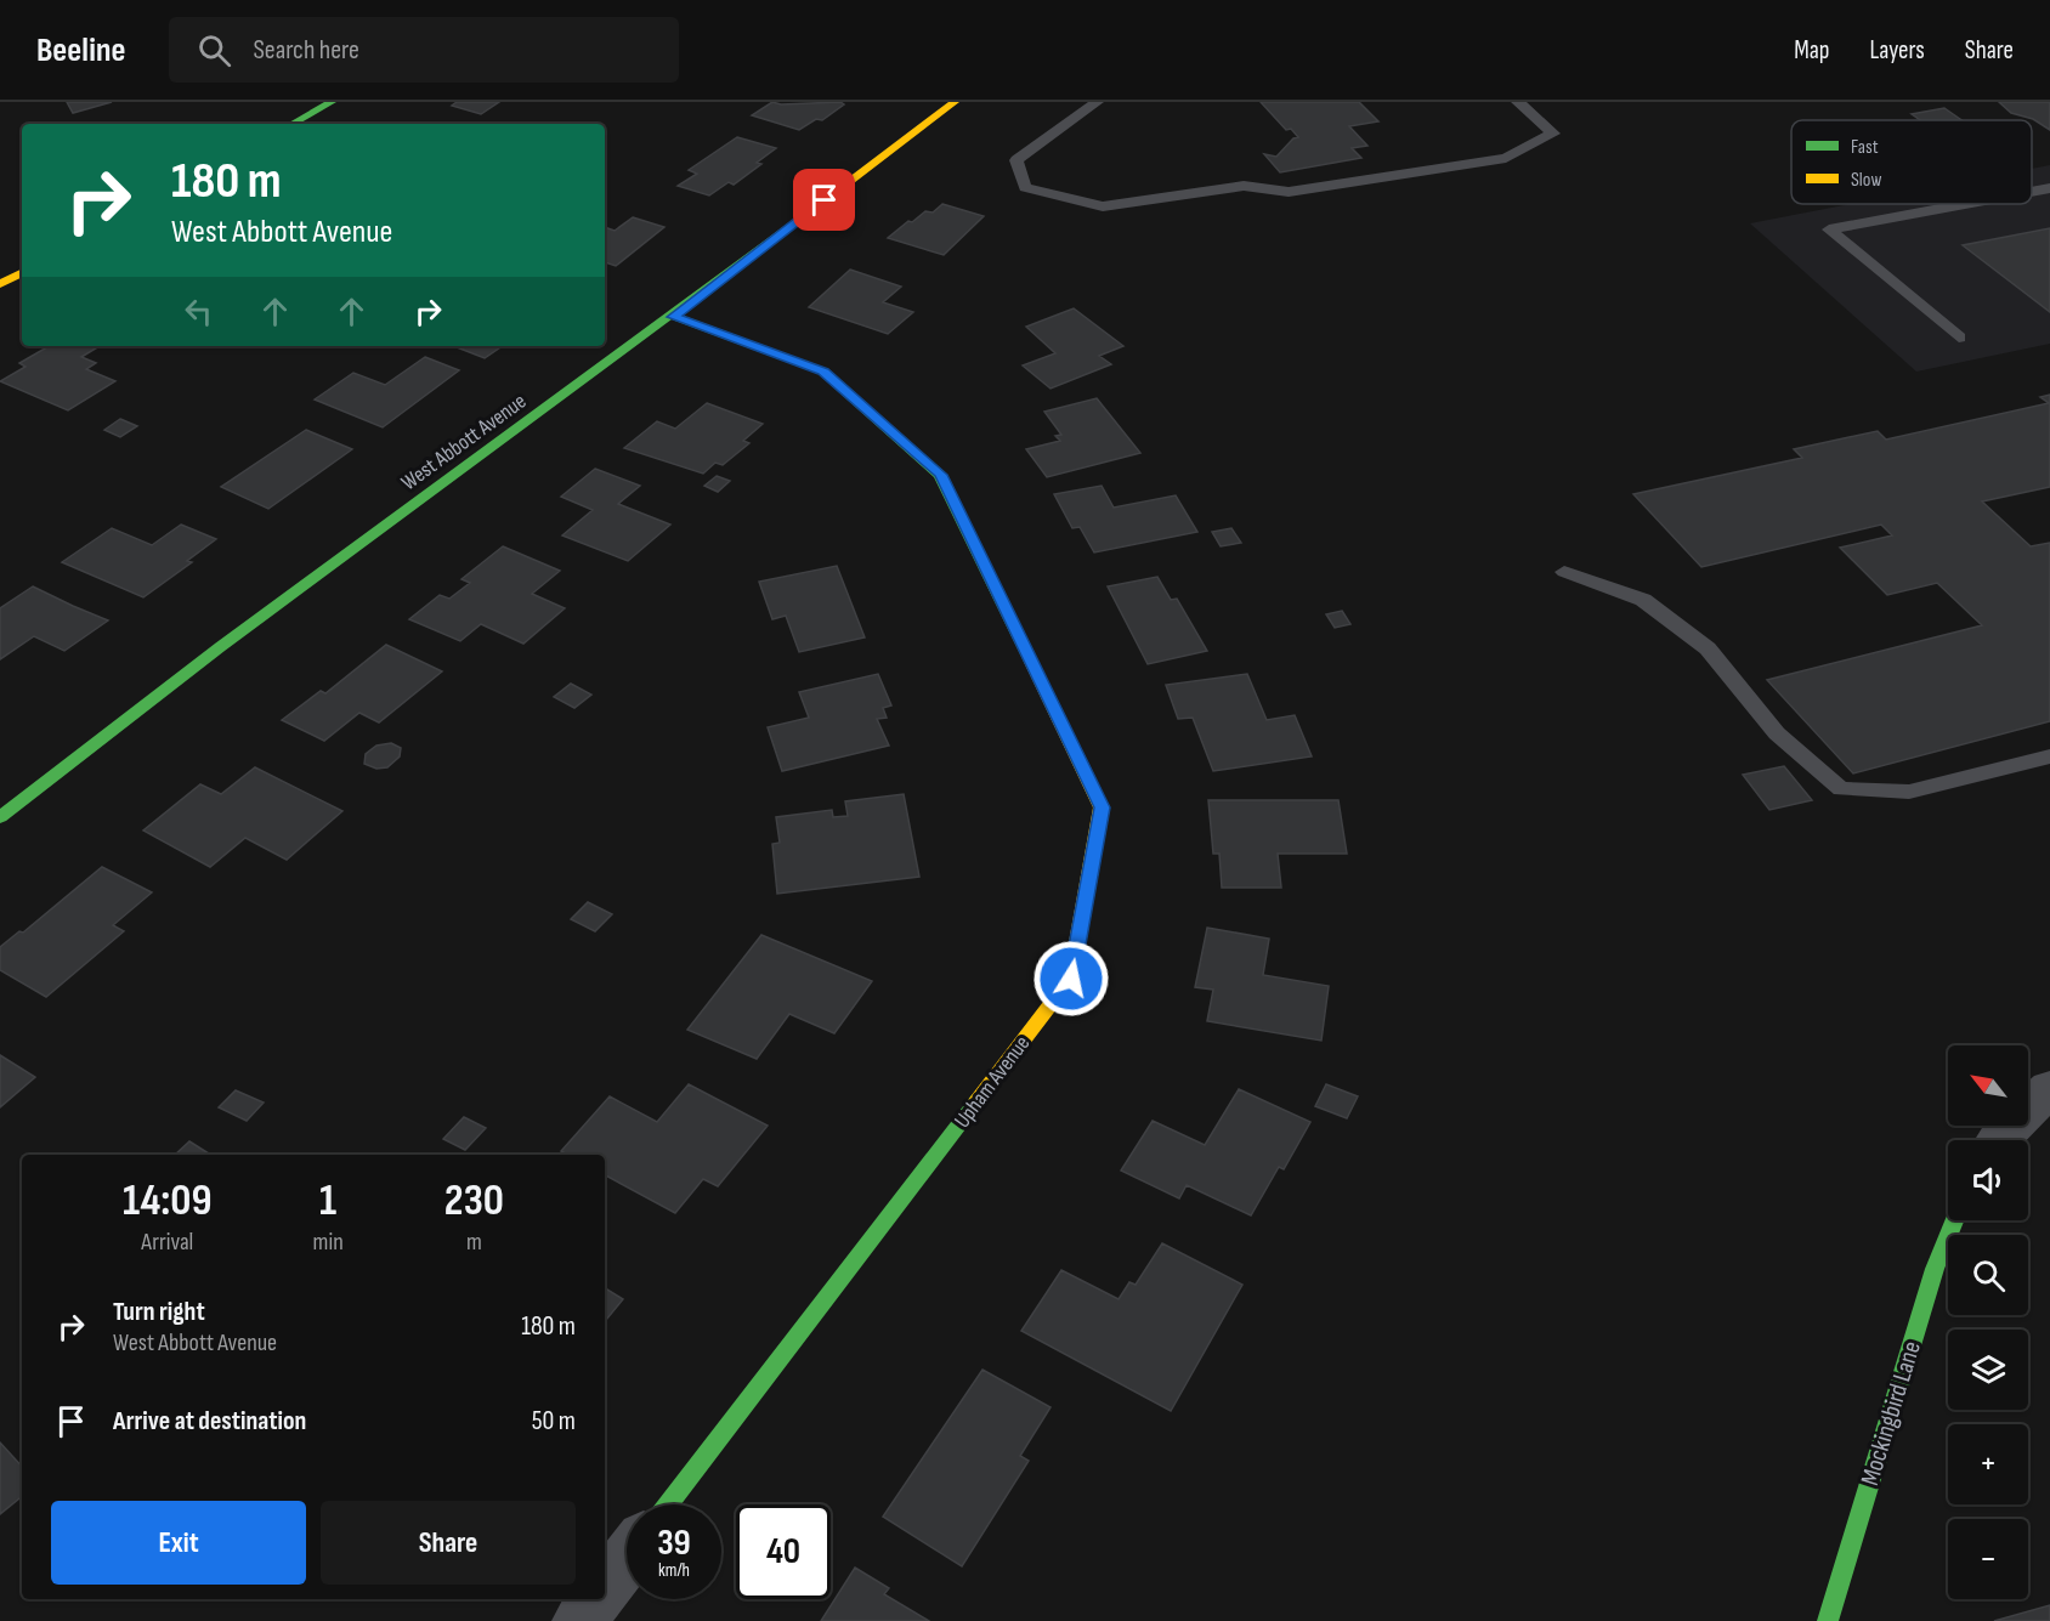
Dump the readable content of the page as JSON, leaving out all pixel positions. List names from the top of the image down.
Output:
{
  "streets": {
    "street": ["West Abbott Avenue", "Upham Avenue", "Mockingbird Lane"]
  },
  "crossings": [
    ["West Abbott Avenue", "Upham Avenue"]
  ],
  "legend": ["Fast", "Slow"],
  "north": "top left",
  "page": {
    "header": "Beeline",
    "search": "Search here",
    "nav": ["Map", "Layers", "Share"],
    "turn": ["180 m", "West Abbott Avenue"],
    "map_buttons": ["+", "−"],
    "eta": [
      "14:09",
      "Arrival",
      "1",
      "min",
      "230",
      "m"
    ],
    "list": [
      {
        "name": "Turn right",
        "note": "West Abbott Avenue",
        "value": "180 m"
      },
      {
        "name": "Arrive at destination",
        "value": "50 m"
      }
    ],
    "buttons": ["Exit", "Share"],
    "speed": "39 km/h",
    "limit": "40"
  }
}
